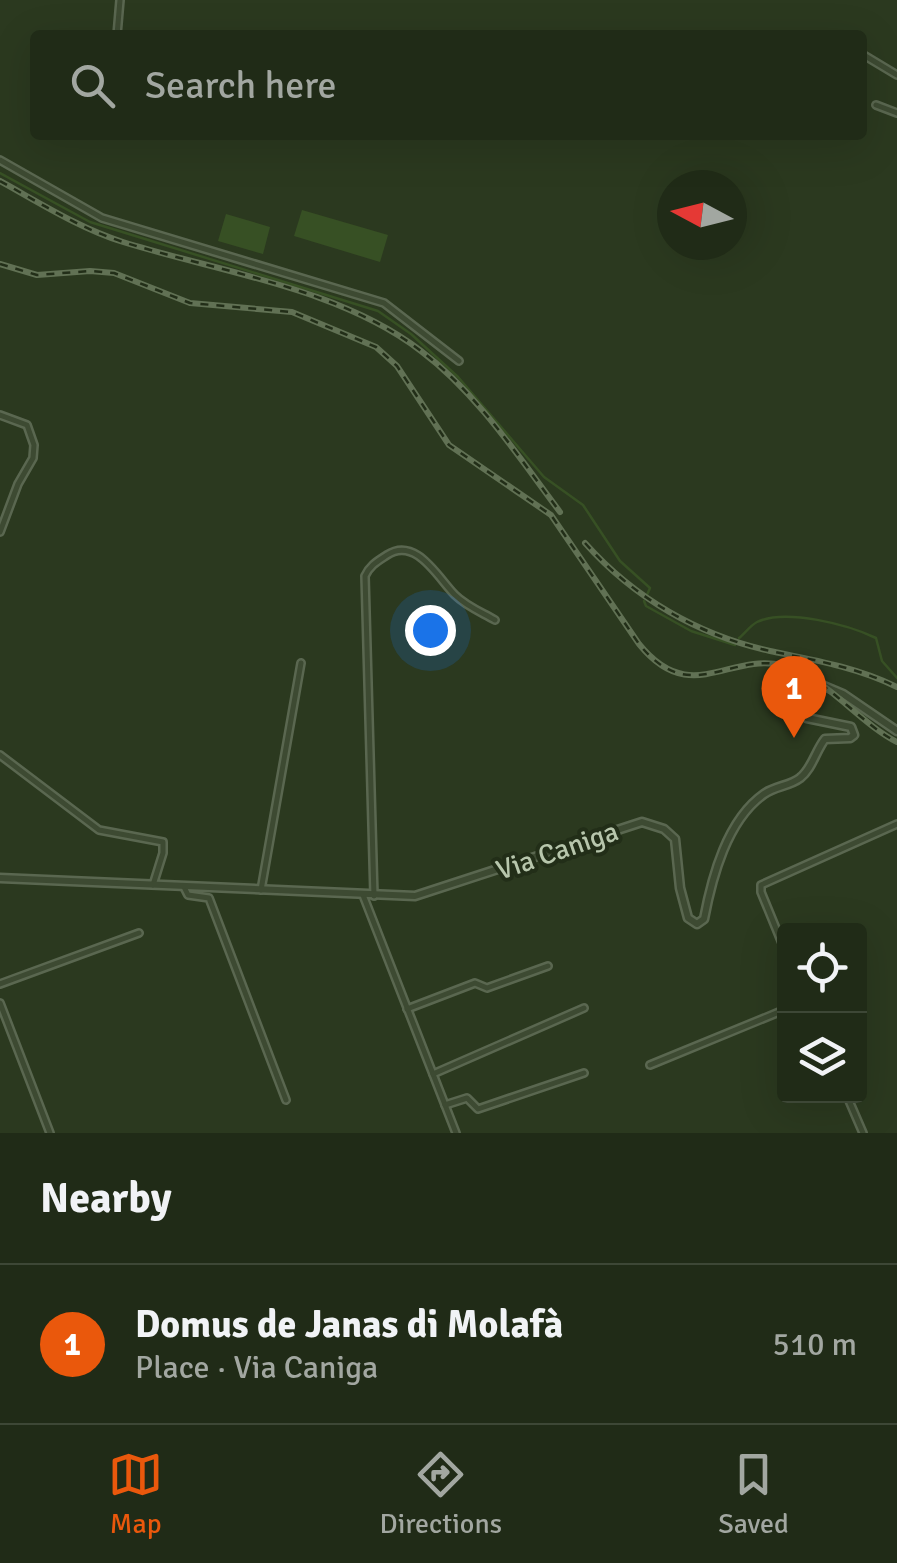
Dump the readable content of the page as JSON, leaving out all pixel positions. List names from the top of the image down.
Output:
{
  "streets": {
    "street": ["Via Caniga"]
  },
  "north": "left",
  "page": {
    "search": "Search here",
    "pins": "1",
    "heading": "Nearby",
    "list": [
      {
        "mark": "1",
        "name": "Domus de Janas di Molafà",
        "note": "Place · Via Caniga",
        "value": "510 m"
      }
    ],
    "nav": ["Map", "Directions", "Saved"]
  }
}
